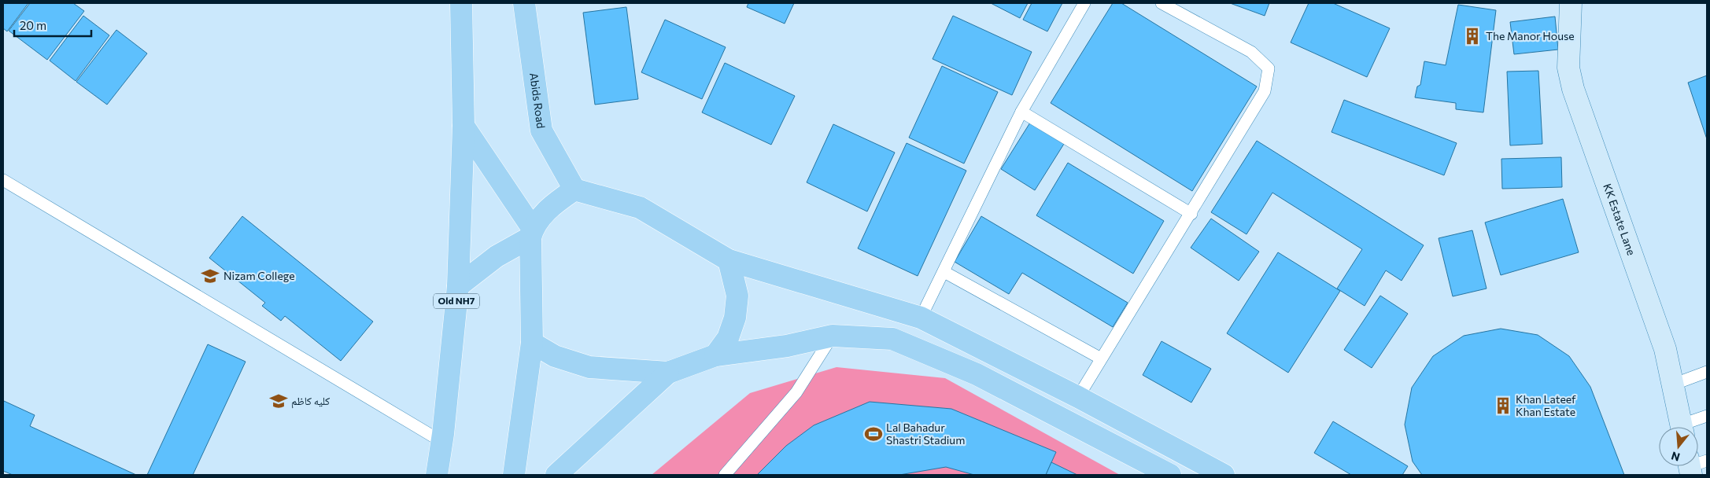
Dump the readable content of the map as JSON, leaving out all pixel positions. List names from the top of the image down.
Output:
{
  "streets": {
    "main road": ["Abids Road", "KK Estate Lane", "Old NH7"]
  },
  "places": {
    "building": ["The Manor House", "Khan Lateef Khan Estate"],
    "school or university": ["Nizam College", "كليه كاظم"],
    "sports": ["Lal Bahadur Shastri Stadium"]
  },
  "scale_bar": "20 m",
  "north": "bottom"
}
